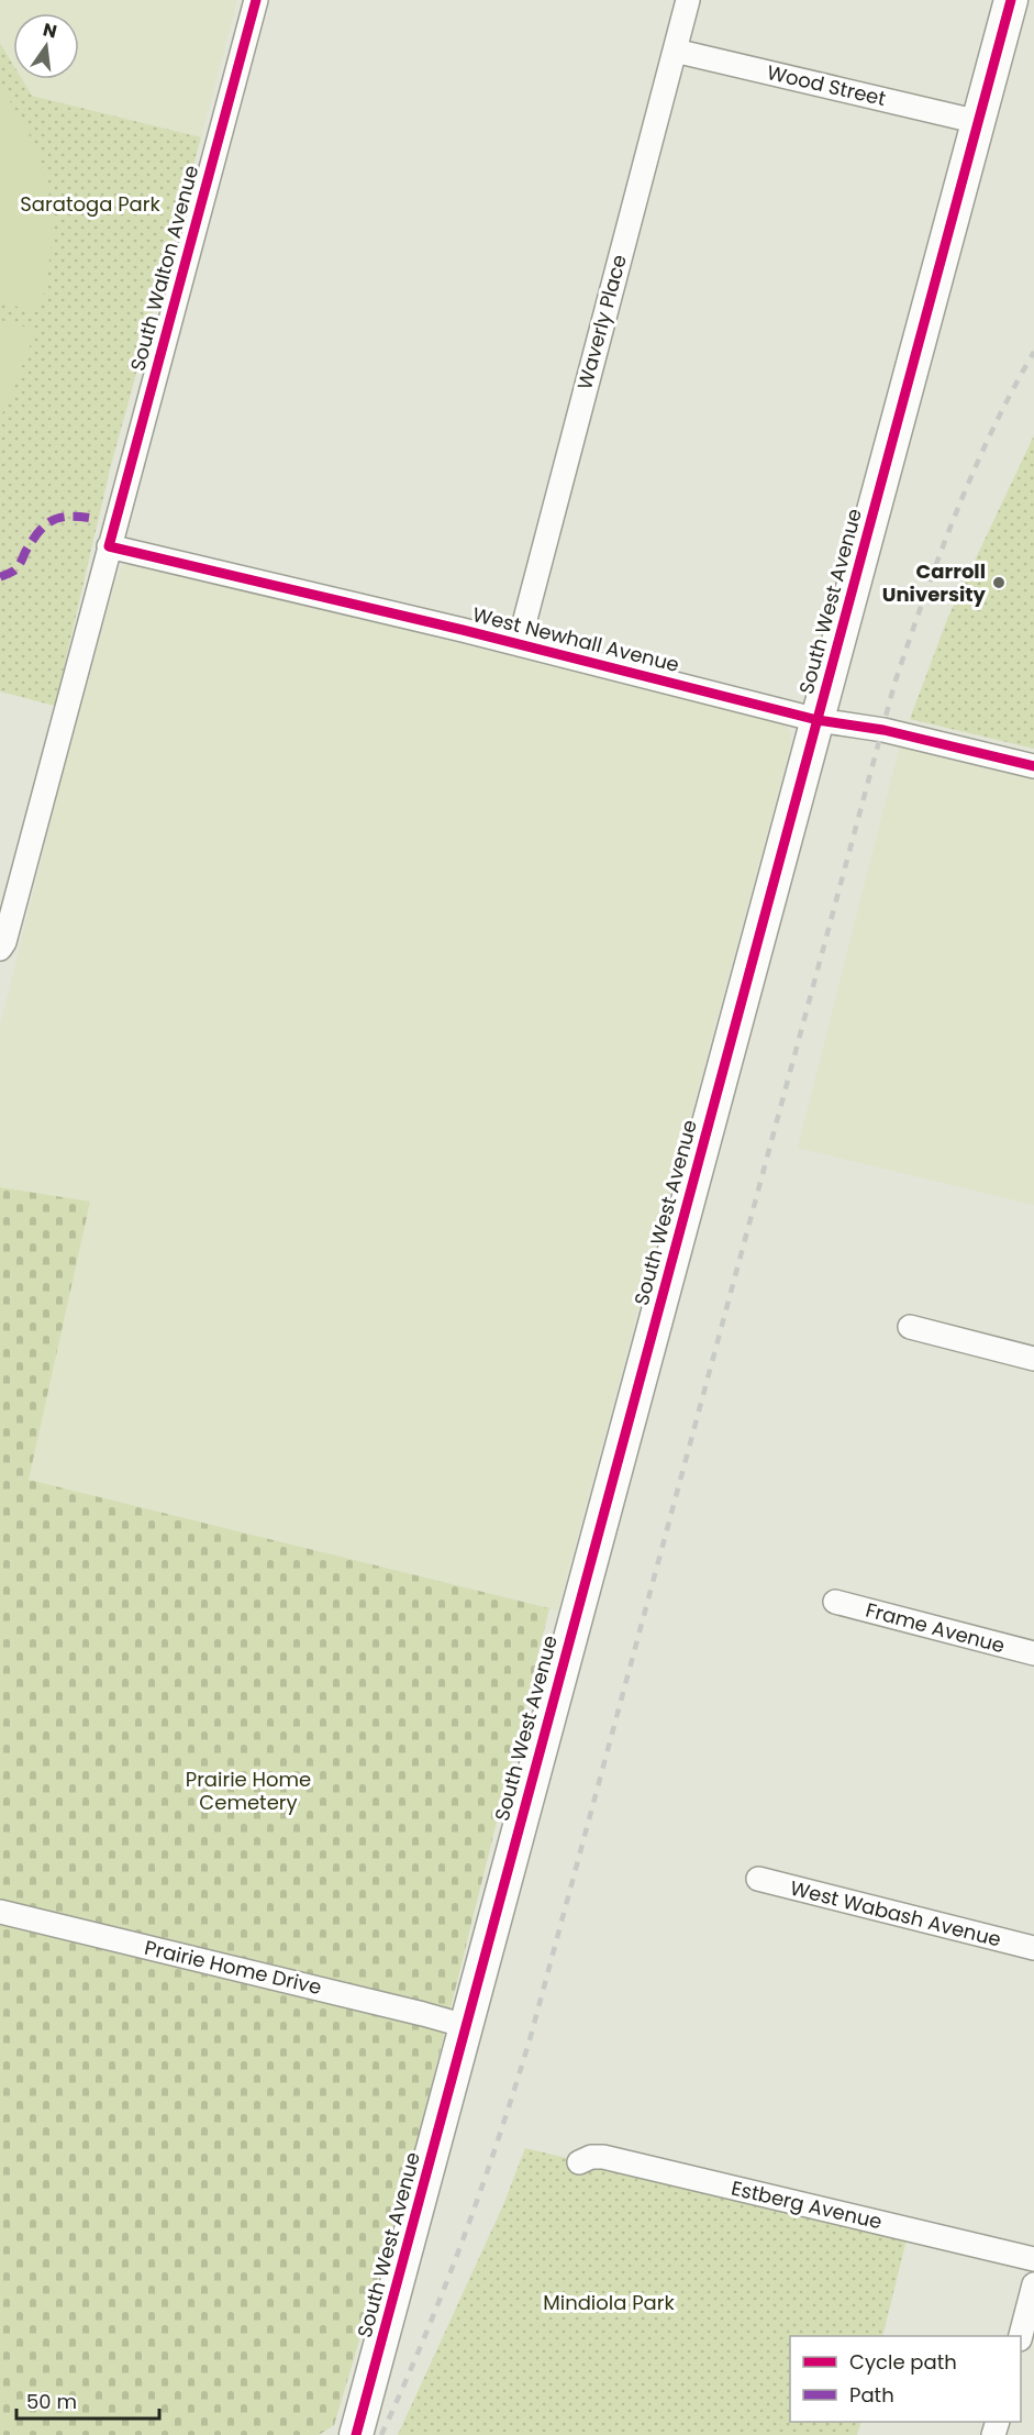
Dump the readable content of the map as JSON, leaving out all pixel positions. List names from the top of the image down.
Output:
{
  "streets": {
    "street": [
      "Wood Street",
      "South Walton Avenue",
      "Waverly Place",
      "South West Avenue",
      "West Newhall Avenue",
      "Frame Avenue",
      "West Wabash Avenue",
      "Prairie Home Drive",
      "Estberg Avenue"
    ]
  },
  "crossings": [
    ["Wood Street", "Waverly Place"],
    ["Wood Street", "South West Avenue"],
    ["South Walton Avenue", "West Newhall Avenue"],
    ["Waverly Place", "West Newhall Avenue"],
    ["South West Avenue", "West Newhall Avenue"],
    ["South West Avenue", "Prairie Home Drive"]
  ],
  "parks": ["Saratoga Park", "Prairie Home Cemetery", "Mindiola Park"],
  "places": ["Carroll University"],
  "legend": ["Cycle path", "Path"],
  "scale_bar": "50 m",
  "north": "top"
}
